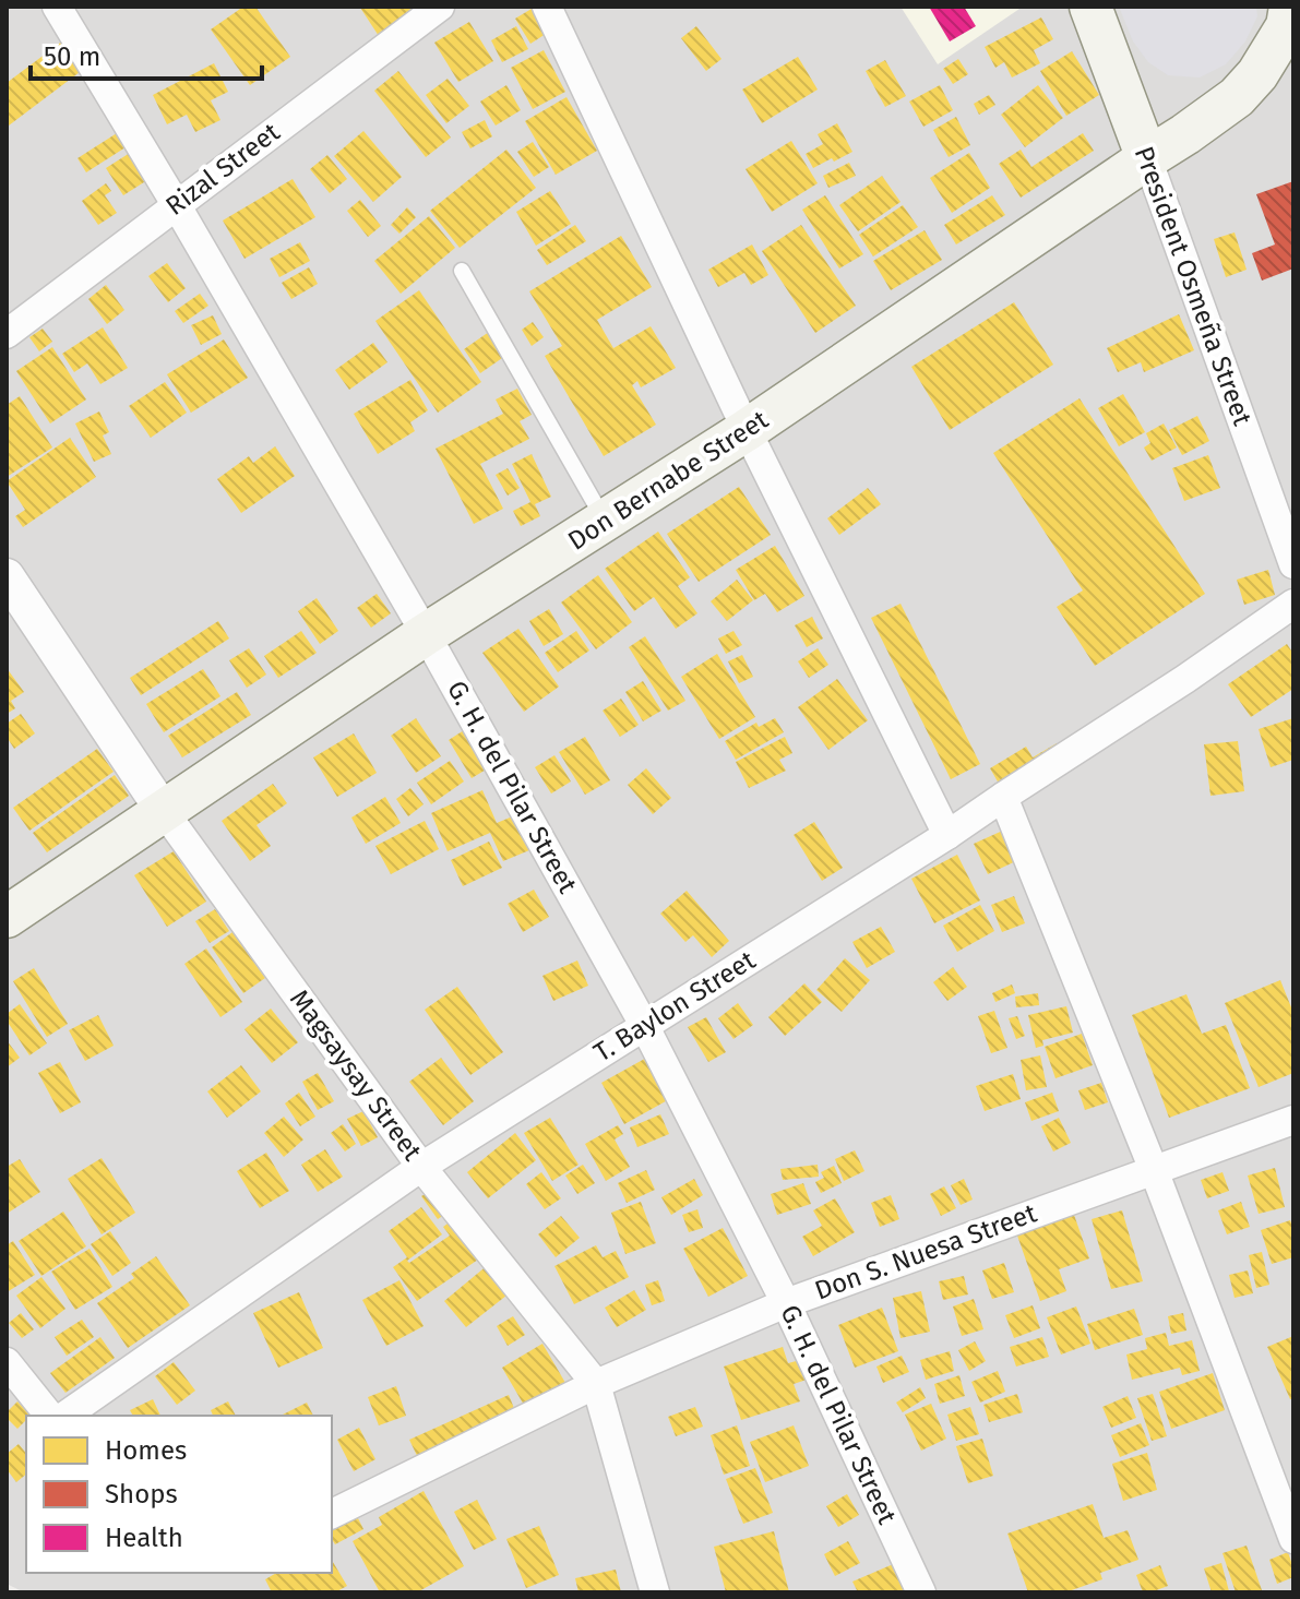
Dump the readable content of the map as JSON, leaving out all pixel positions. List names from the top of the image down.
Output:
{
  "streets": {
    "main road": ["President Osmeña Street", "Don Bernabe Street"],
    "street": [
      "Rizal Street",
      "G. H. del Pilar Street",
      "T. Baylon Street",
      "Magsaysay Street",
      "Don S. Nuesa Street"
    ]
  },
  "crossings": [
    ["Rizal Street", "G. H. del Pilar Street"],
    ["President Osmeña Street", "Don Bernabe Street"],
    ["Don Bernabe Street", "G. H. del Pilar Street"],
    ["Don Bernabe Street", "Magsaysay Street"],
    ["G. H. del Pilar Street", "T. Baylon Street"],
    ["G. H. del Pilar Street", "Don S. Nuesa Street"],
    ["T. Baylon Street", "Magsaysay Street"],
    ["Magsaysay Street", "Don S. Nuesa Street"]
  ],
  "legend": ["Homes", "Shops", "Health"],
  "scale_bar": "50 m"
}
